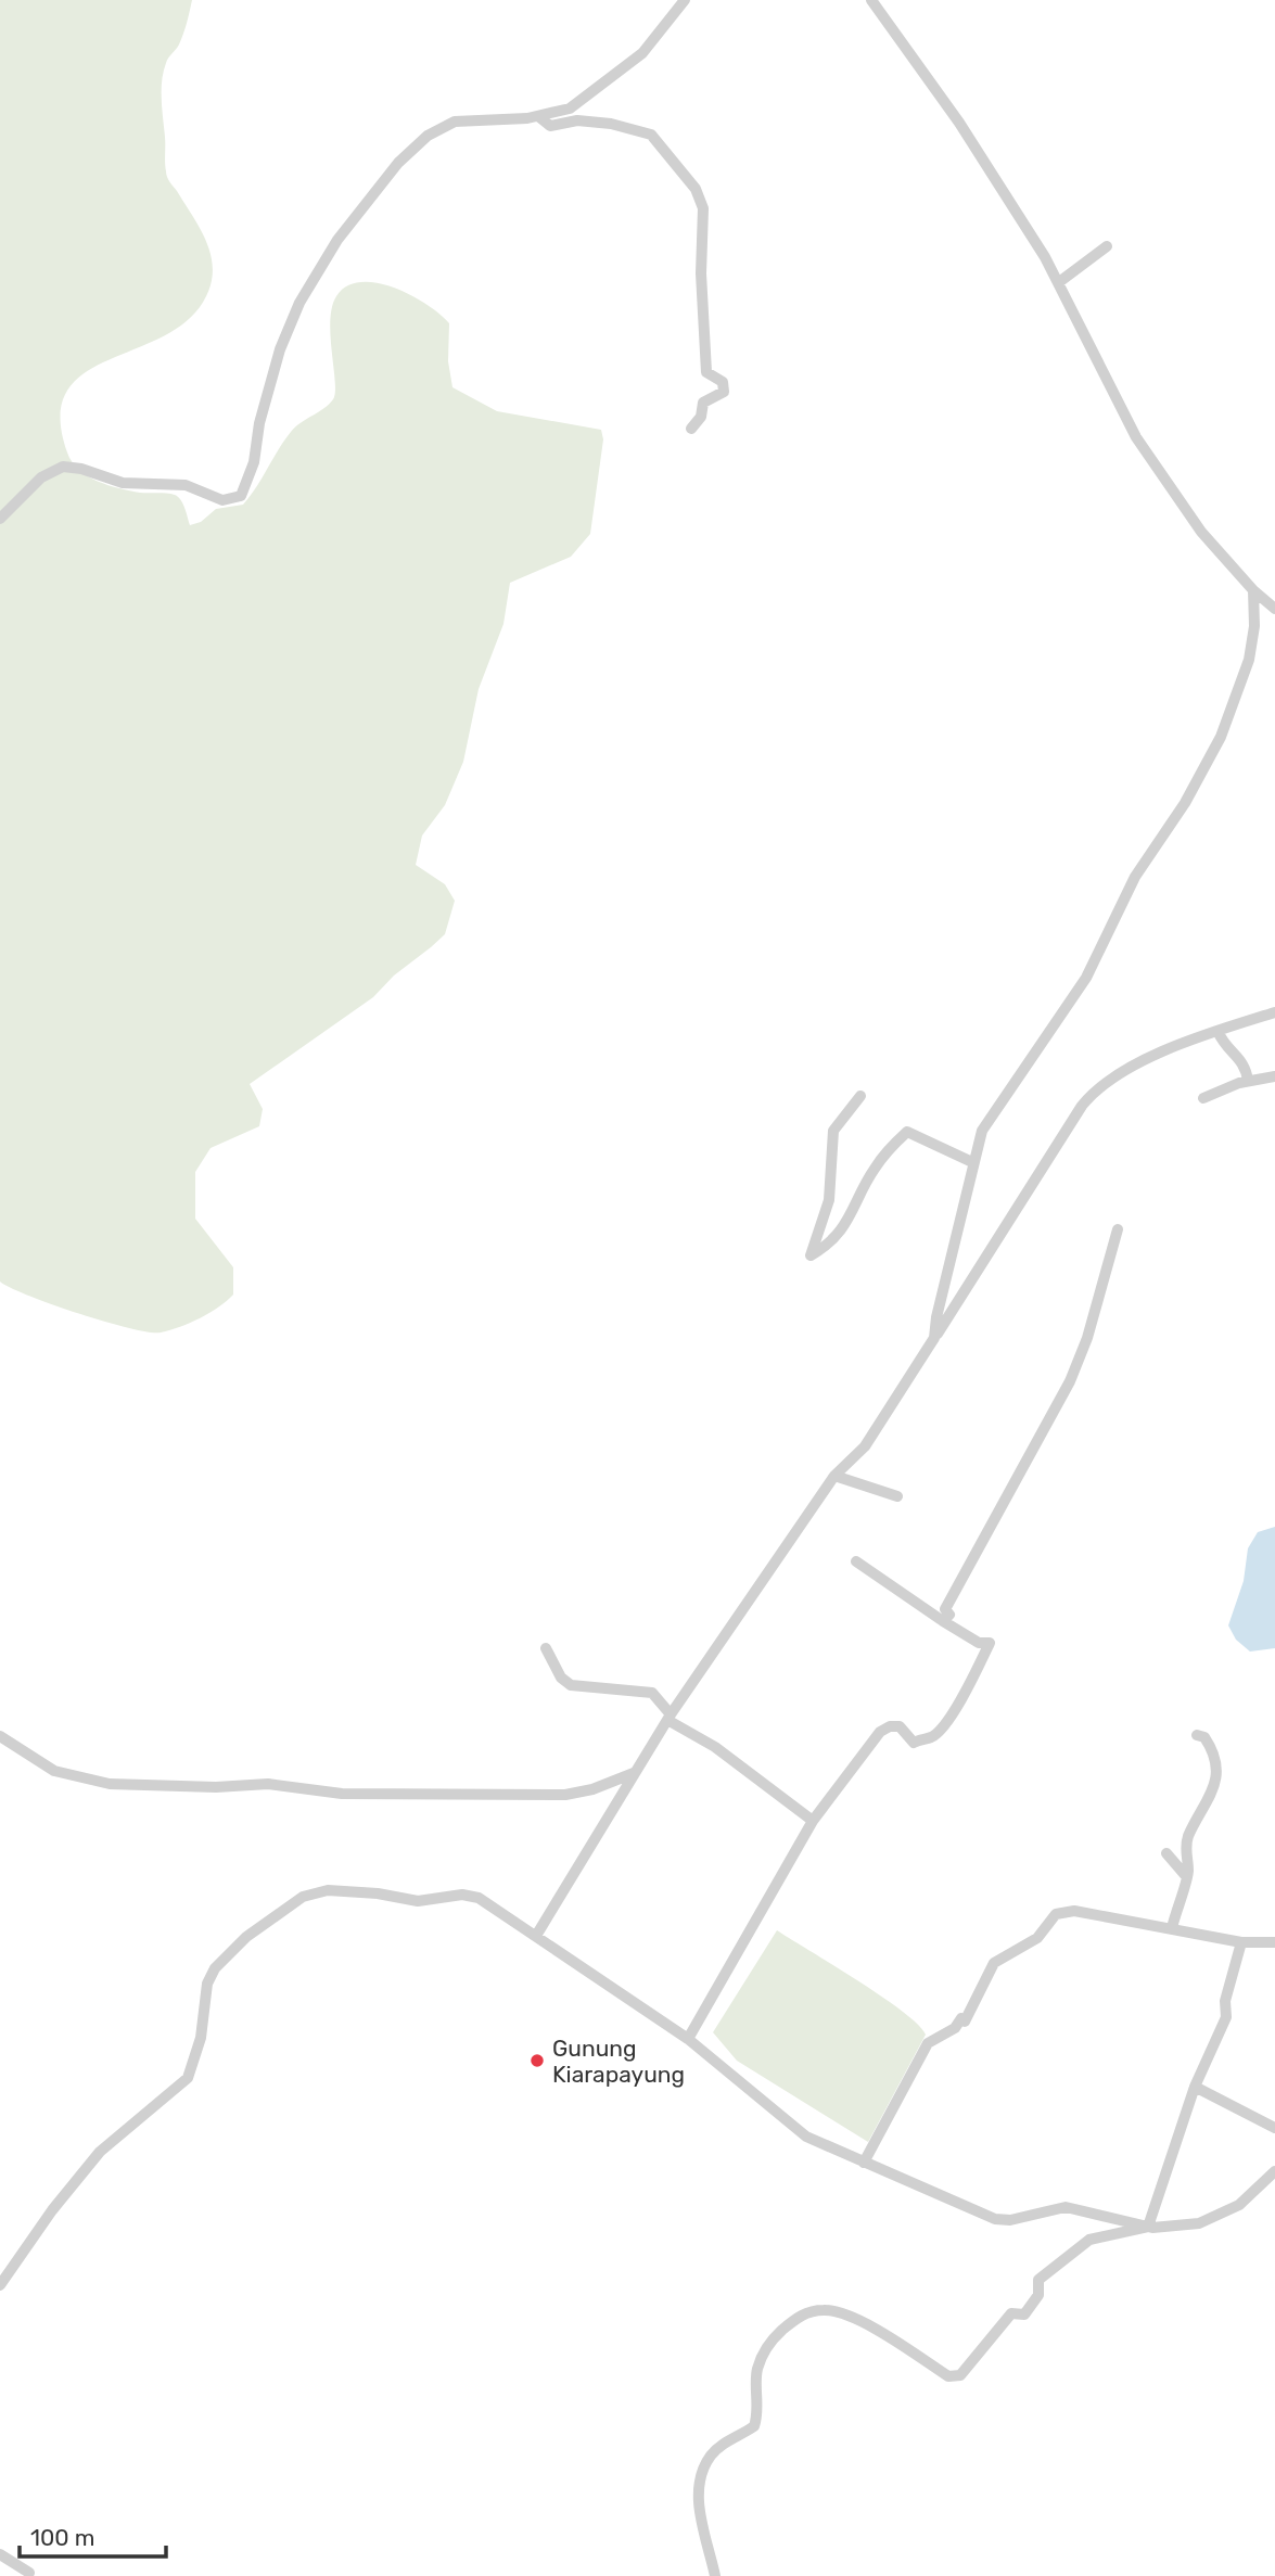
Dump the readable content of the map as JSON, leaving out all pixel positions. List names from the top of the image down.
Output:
{
  "places": ["Gunung Kiarapayung"],
  "scale_bar": "100 m"
}
